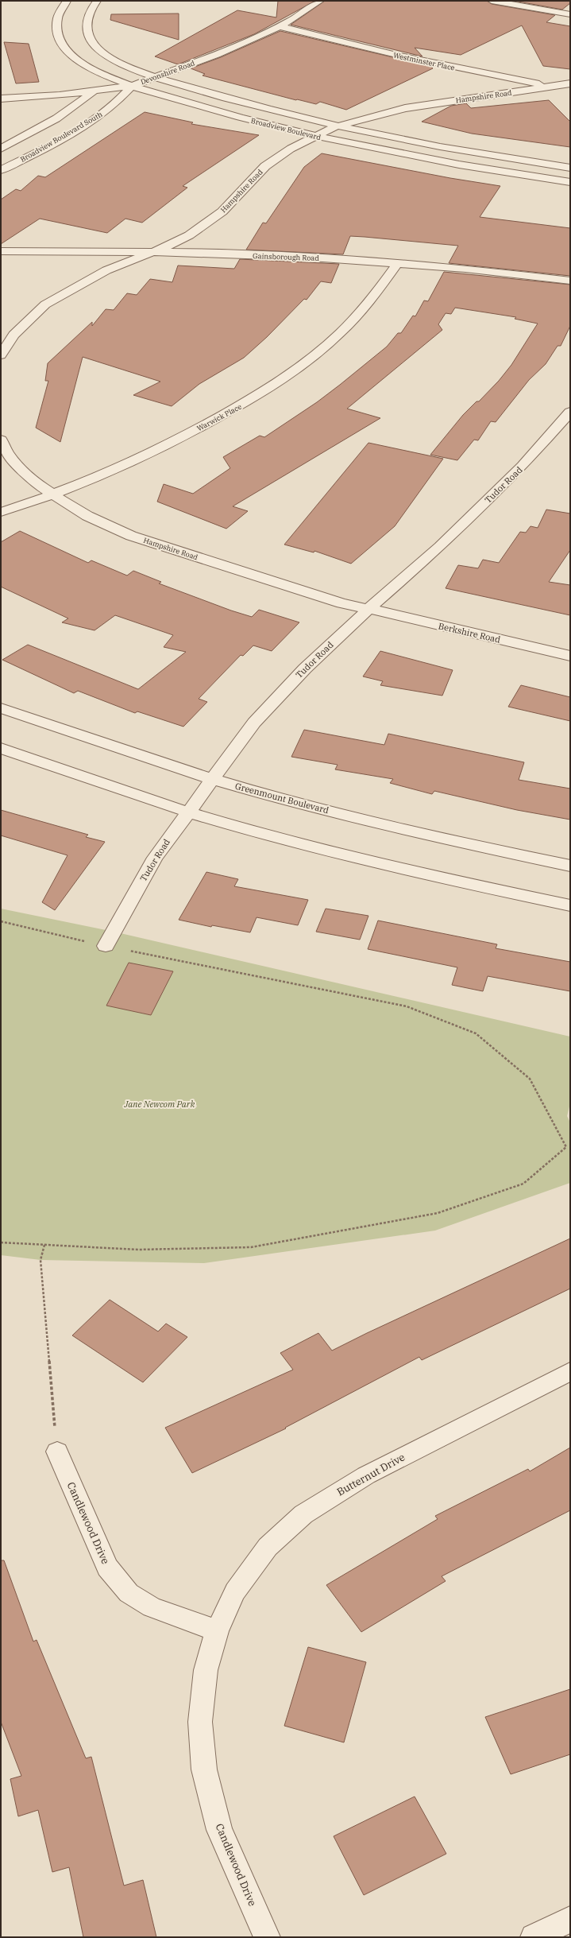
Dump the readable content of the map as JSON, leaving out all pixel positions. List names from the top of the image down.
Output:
{
  "streets": {
    "street": [
      "Westminster Place",
      "Devonshire Road",
      "Hampshire Road",
      "Broadview Boulevard",
      "Broadview Boulevard South",
      "Gainsborough Road",
      "Warwick Place",
      "Tudor Road",
      "Berkshire Road",
      "Greenmount Boulevard",
      "Butternut Drive",
      "Candlewood Drive"
    ]
  },
  "crossings": [
    ["Westminster Place", "Devonshire Road"],
    ["Westminster Place", "Hampshire Road"],
    ["Devonshire Road", "Broadview Boulevard"],
    ["Devonshire Road", "Broadview Boulevard South"],
    ["Hampshire Road", "Broadview Boulevard"],
    ["Hampshire Road", "Gainsborough Road"],
    ["Hampshire Road", "Warwick Place"],
    ["Hampshire Road", "Tudor Road"],
    ["Hampshire Road", "Berkshire Road"],
    ["Broadview Boulevard", "Broadview Boulevard South"],
    ["Gainsborough Road", "Warwick Place"],
    ["Tudor Road", "Berkshire Road"],
    ["Tudor Road", "Greenmount Boulevard"],
    ["Butternut Drive", "Candlewood Drive"]
  ],
  "parks": ["Jane Newcom Park"]
}
